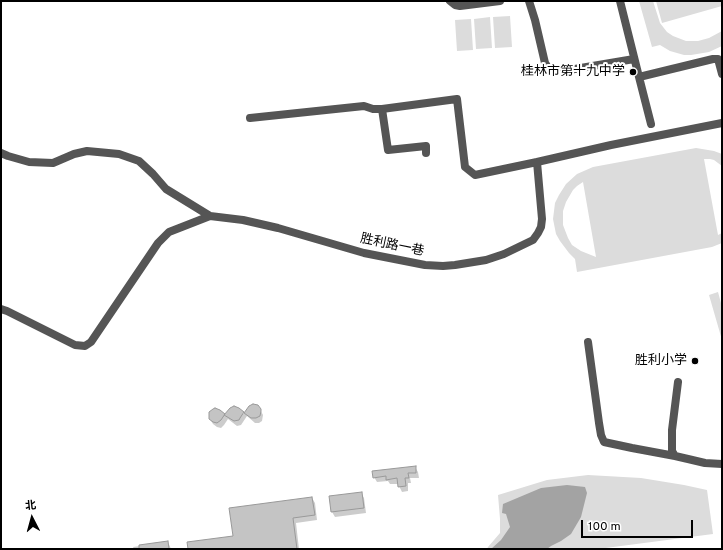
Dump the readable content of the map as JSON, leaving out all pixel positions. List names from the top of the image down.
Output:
{
  "streets": {
    "street": ["胜利路一巷"]
  },
  "places": ["桂林市第十九中学", "胜利小学"],
  "scale_bar": "100 m",
  "north": "top"
}
